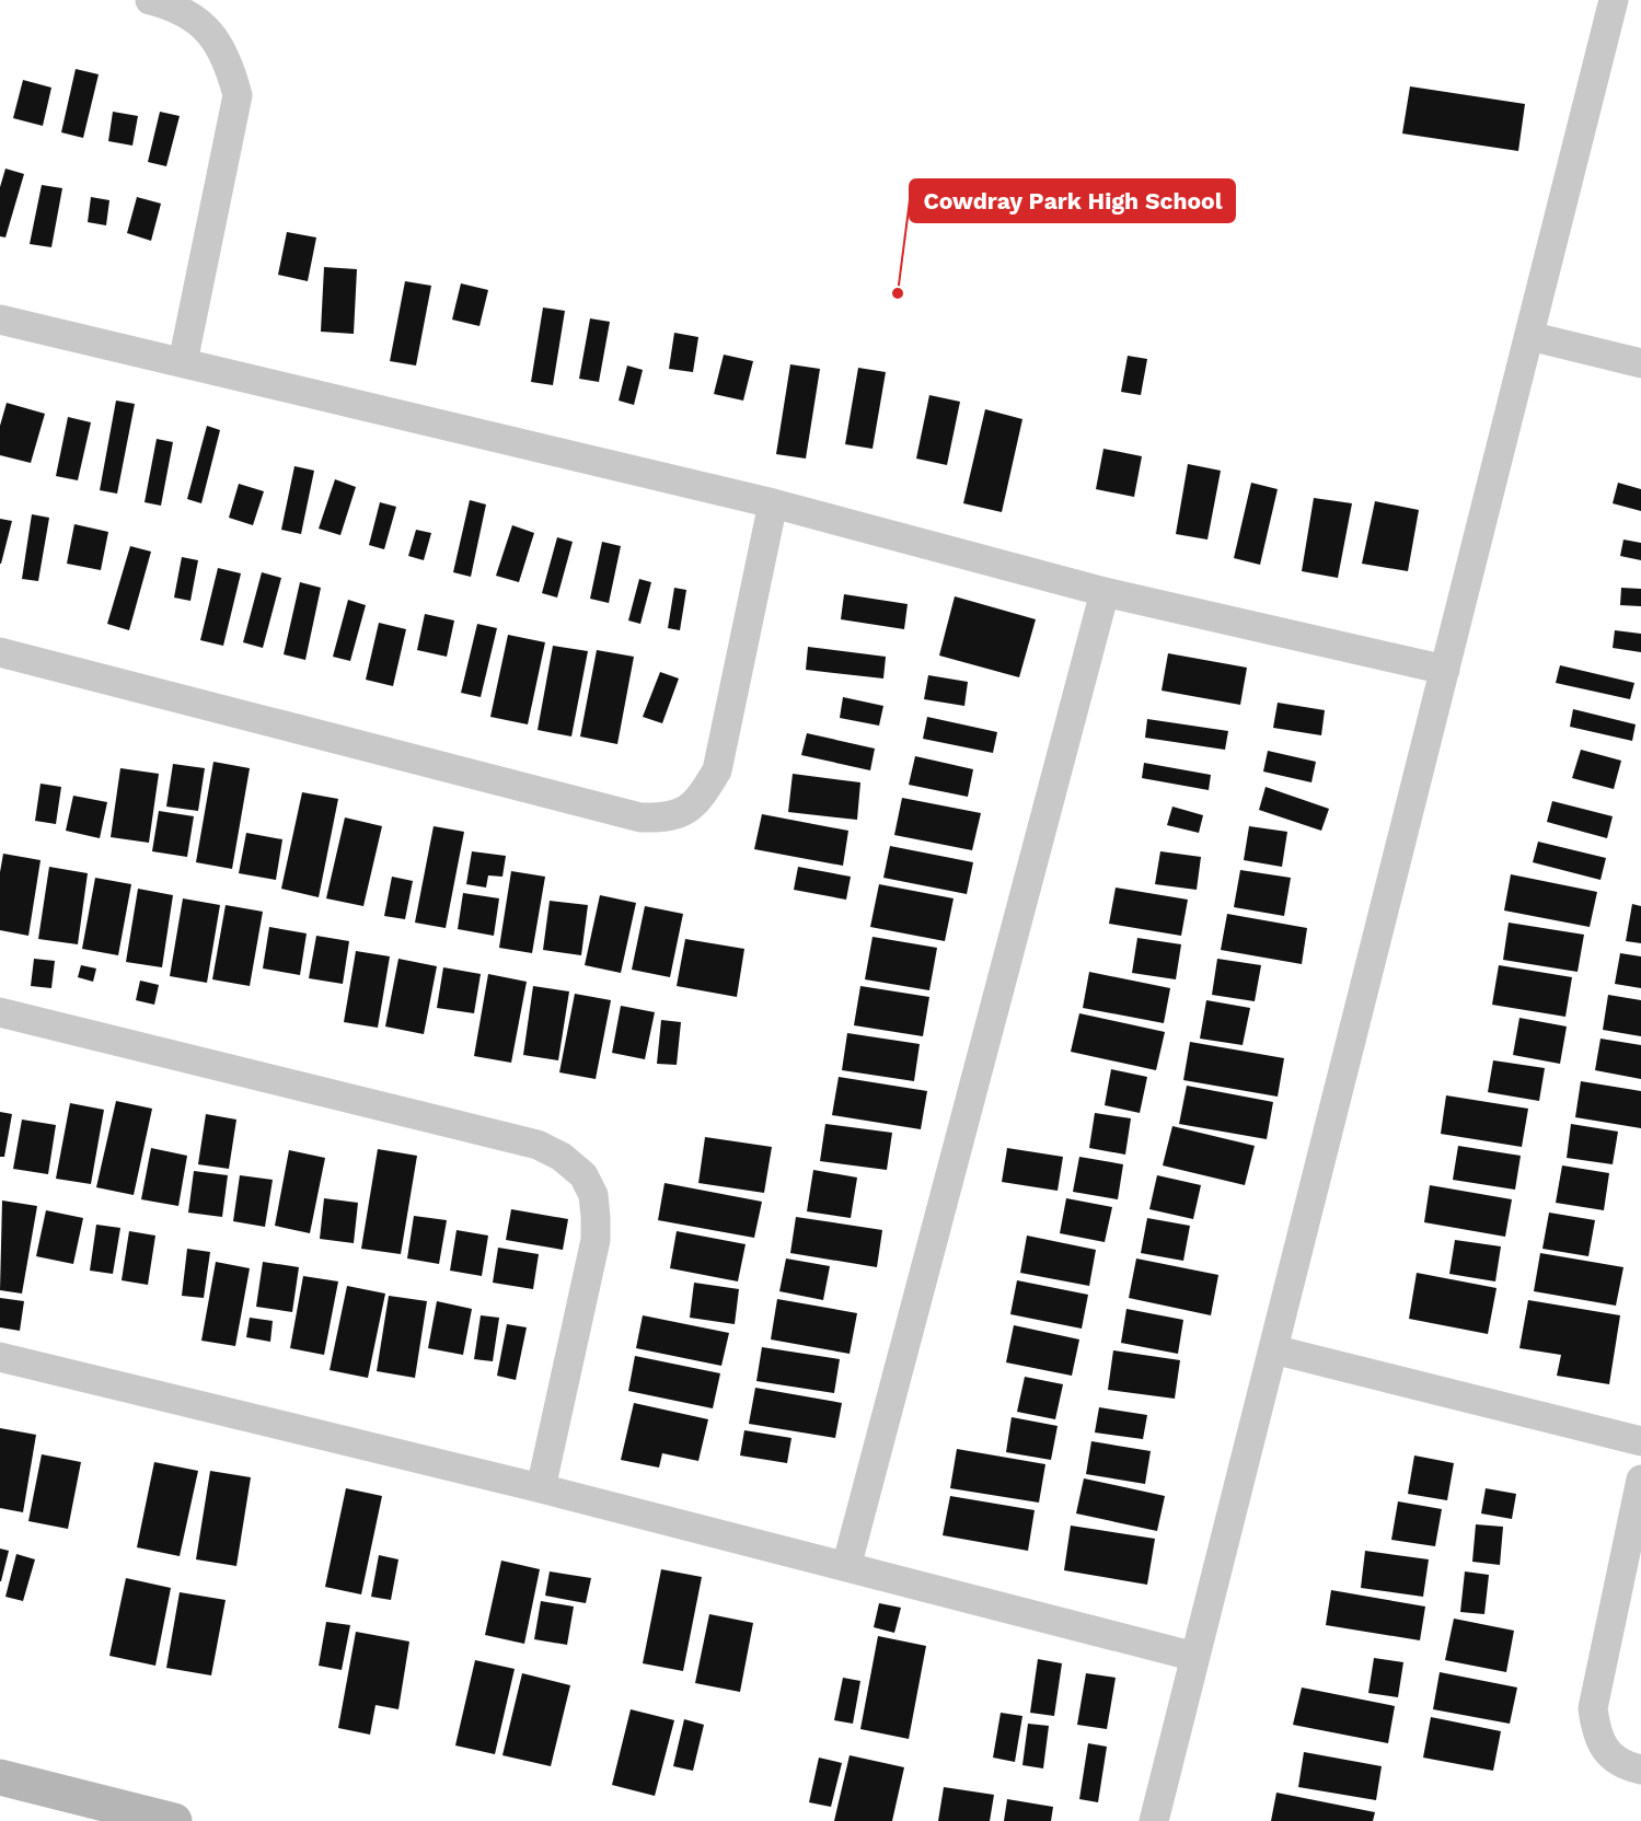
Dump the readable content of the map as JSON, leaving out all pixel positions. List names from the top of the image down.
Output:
{
  "places": ["Cowdray Park High School"]
}
